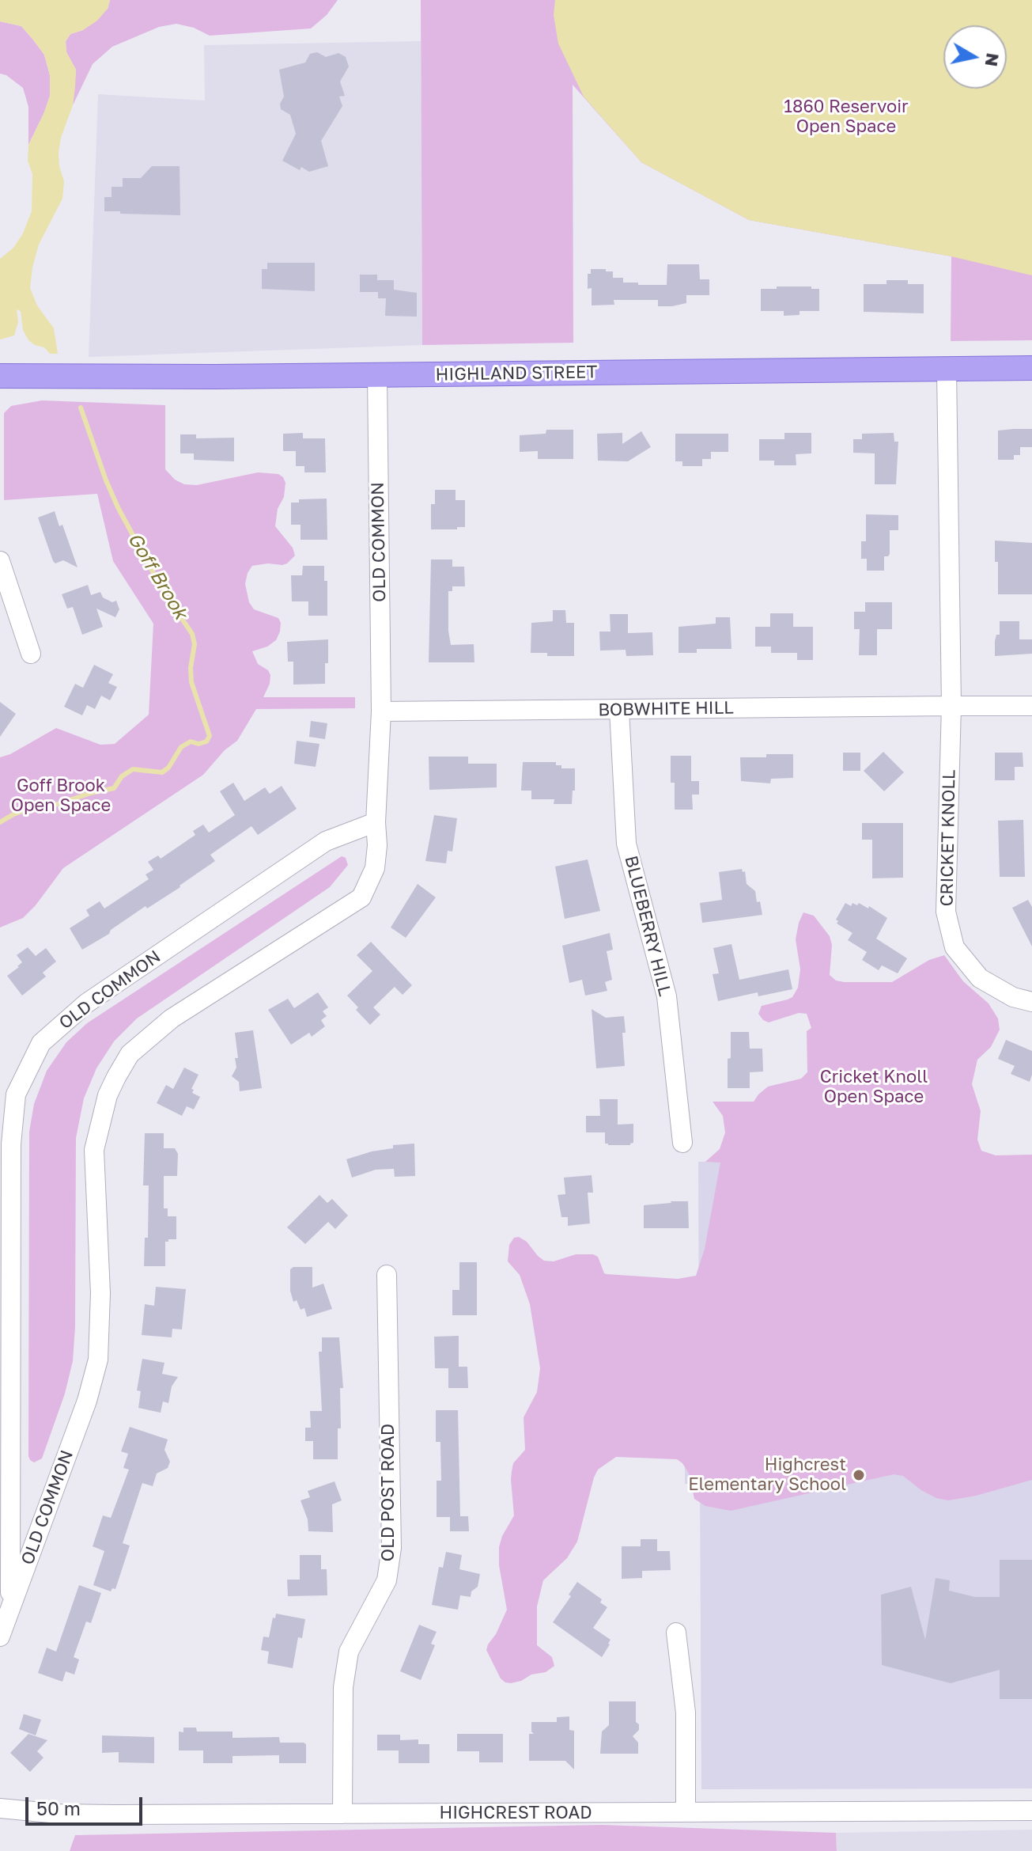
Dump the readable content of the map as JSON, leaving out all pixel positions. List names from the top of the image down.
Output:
{
  "streets": {
    "main road": ["HIGHLAND STREET"],
    "street": [
      "OLD COMMON",
      "BOBWHITE HILL",
      "CRICKET KNOLL",
      "BLUEBERRY HILL",
      "OLD POST ROAD",
      "HIGHCREST ROAD"
    ]
  },
  "crossings": [
    ["HIGHLAND STREET", "OLD COMMON"],
    ["HIGHLAND STREET", "CRICKET KNOLL"],
    ["OLD COMMON", "BOBWHITE HILL"],
    ["BOBWHITE HILL", "CRICKET KNOLL"],
    ["BOBWHITE HILL", "BLUEBERRY HILL"],
    ["OLD POST ROAD", "HIGHCREST ROAD"]
  ],
  "water": ["Goff Brook"],
  "parks": ["1860 Reservoir Open Space", "Goff Brook Open Space", "Cricket Knoll Open Space"],
  "places": ["Highcrest Elementary School"],
  "scale_bar": "50 m",
  "north": "right"
}
